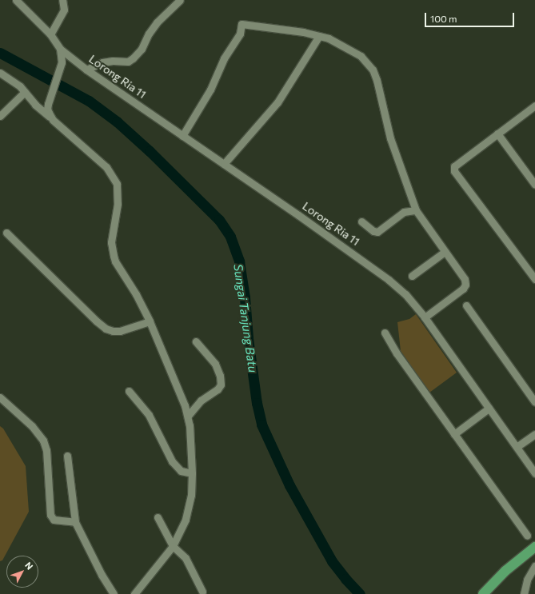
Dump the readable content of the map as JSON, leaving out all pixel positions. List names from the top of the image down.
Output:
{
  "streets": {
    "street": ["Lorong Ria 11"]
  },
  "water": ["Sungai Tanjung Batu"],
  "scale_bar": "100 m",
  "north": "top right"
}
